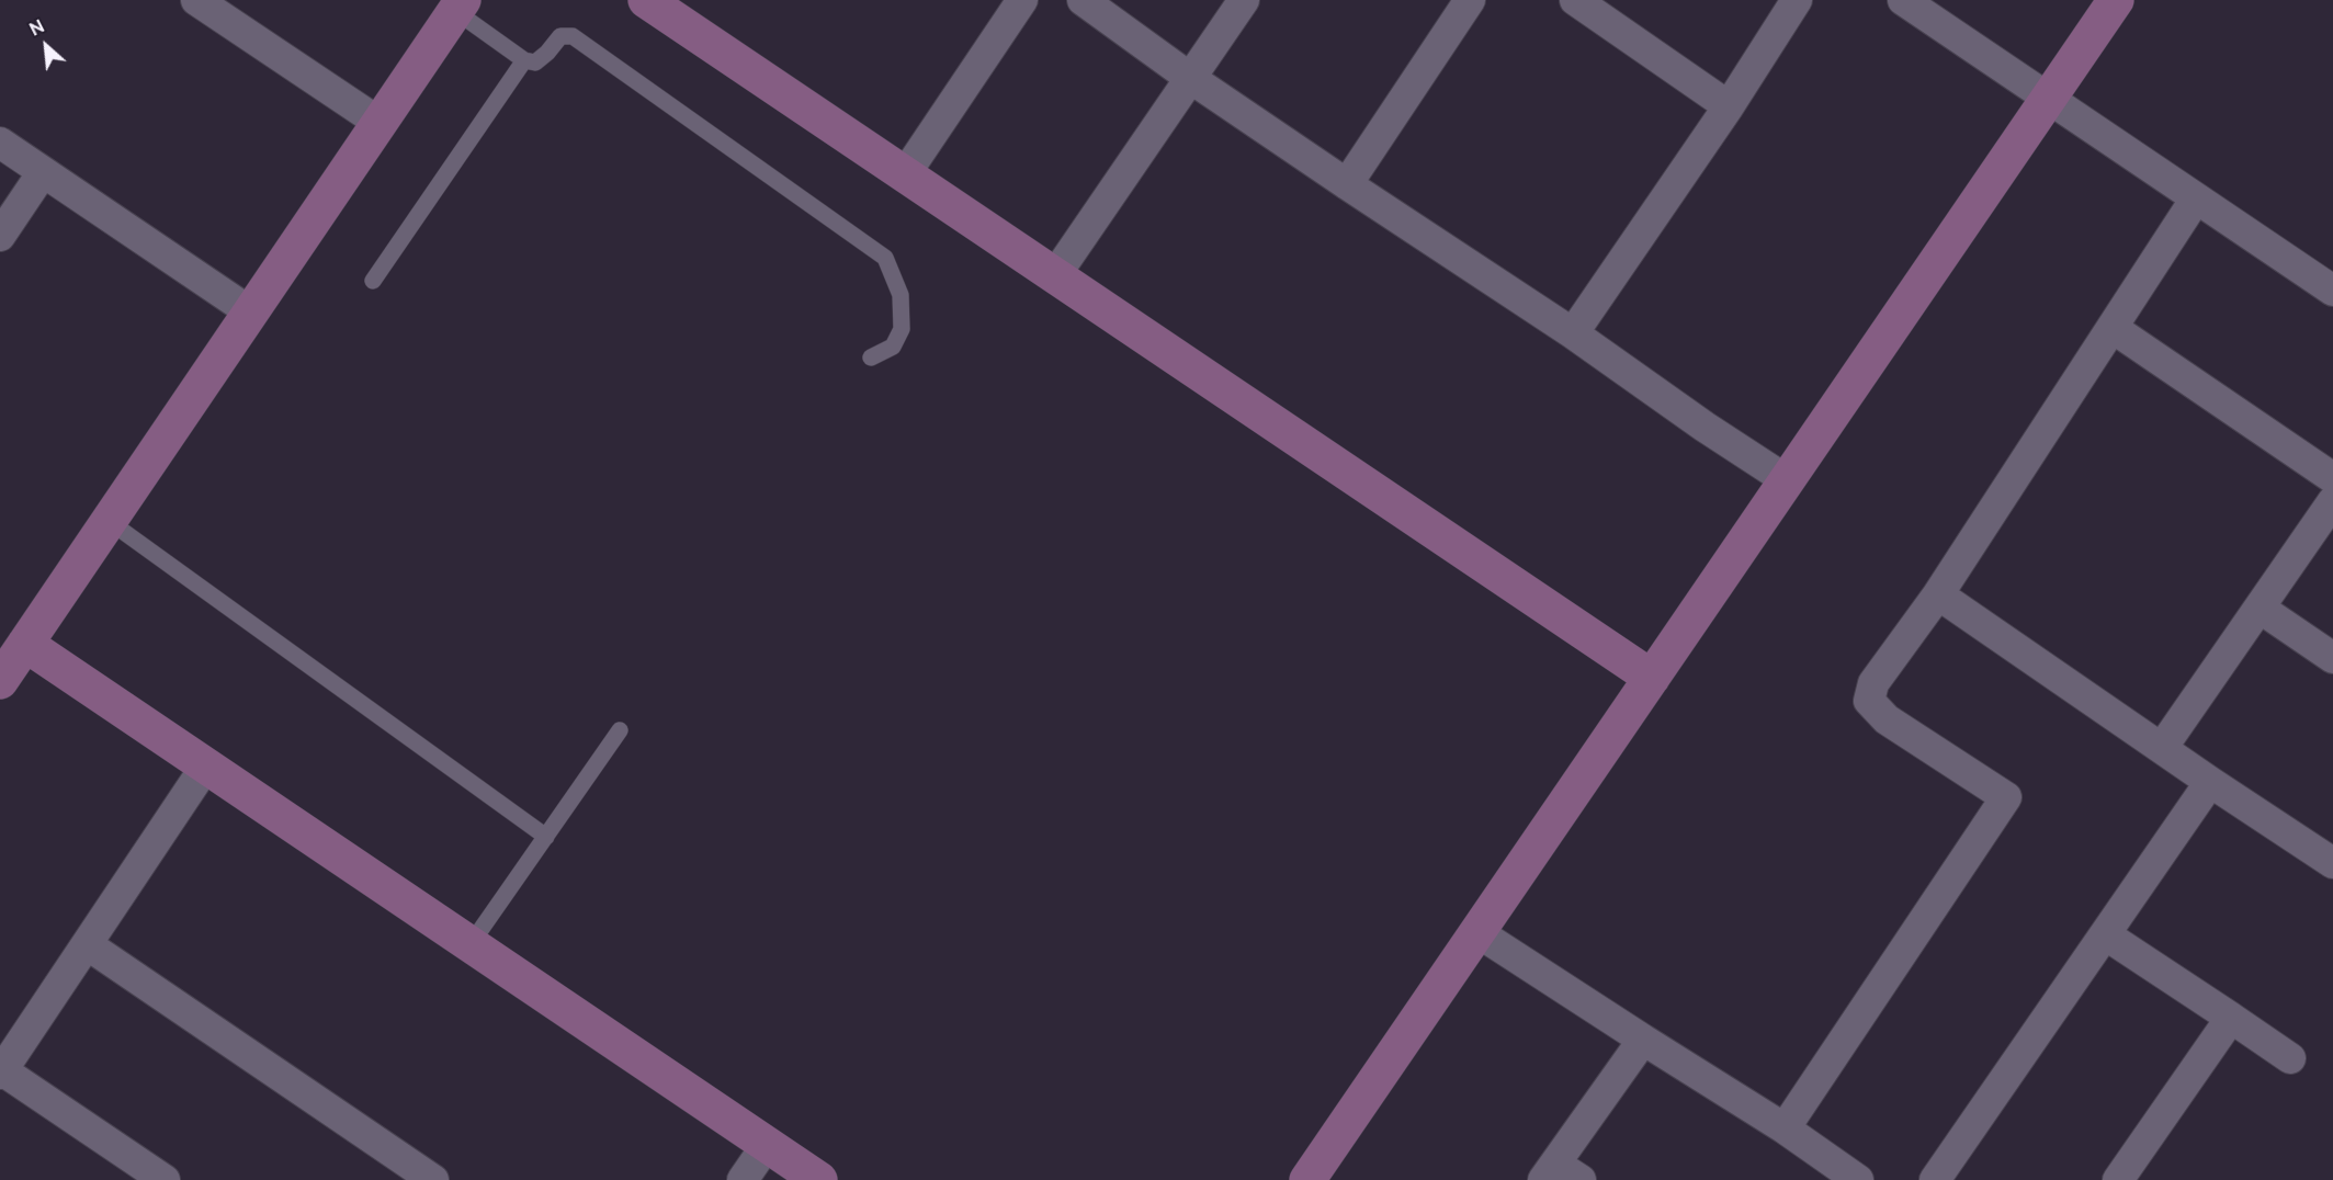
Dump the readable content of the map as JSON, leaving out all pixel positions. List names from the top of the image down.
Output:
{
  "north": "top left"
}
